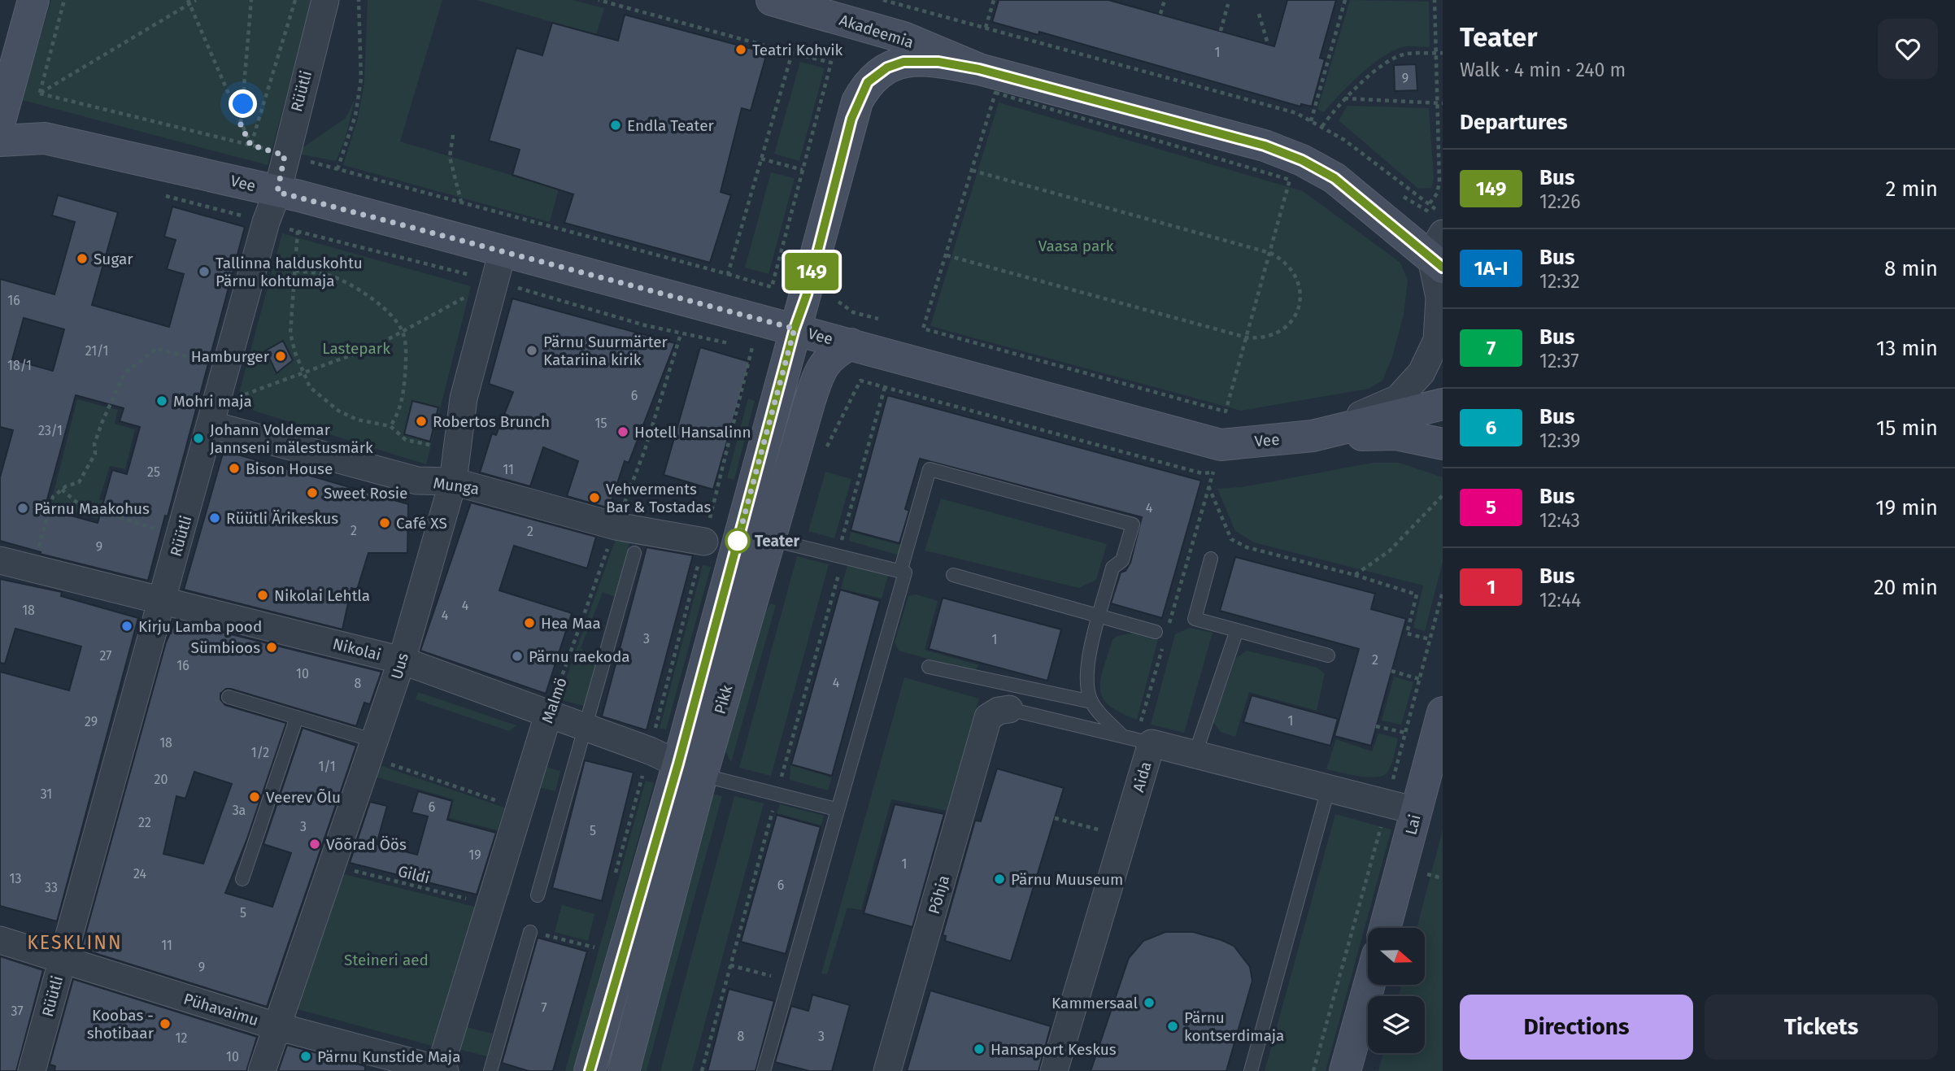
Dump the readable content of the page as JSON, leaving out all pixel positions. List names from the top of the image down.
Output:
{
  "streets": {
    "main road": [
      "Akadeemia",
      "Vee",
      "Pikk",
      "Lai"
    ],
    "street": [
      "Rüütli",
      "Munga",
      "Nikolai",
      "Uus",
      "Malmö",
      "Aida",
      "Põhja",
      "Pühavaimu"
    ],
    "path": ["Gildi"]
  },
  "crossings": [
    ["Akadeemia", "Pikk"],
    ["Rüütli", "Vee"],
    ["Rüütli", "Munga"],
    ["Rüütli", "Nikolai"],
    ["Rüütli", "Pühavaimu"],
    ["Vee", "Uus"],
    ["Vee", "Pikk"],
    ["Munga", "Uus"],
    ["Munga", "Malmö"],
    ["Nikolai", "Uus"],
    ["Nikolai", "Pikk"],
    ["Nikolai", "Malmö"],
    ["Uus", "Gildi"],
    ["Uus", "Pühavaimu"],
    ["Malmö", "Gildi"],
    ["Malmö", "Pühavaimu"],
    ["Aida", "Lai"]
  ],
  "districts": ["KESKLINN"],
  "parks": ["Vaasa park", "Lastepark", "Steineri aed"],
  "places": [
    "Teatri Kohvik",
    "Endla Teater",
    "Sugar",
    "Tallinna halduskohtu Pärnu kohtumaja",
    "Pärnu Suurmärter Katariina kirik",
    "Hamburger",
    "Mohri maja",
    "Robertos Brunch",
    "Hotell Hansalinn",
    "Johann Voldemar Jannseni mälestusmärk",
    "Bison House",
    "Sweet Rosie",
    "Vehverments Bar & Tostadas",
    "Pärnu Maakohus",
    "Rüütli Ärikeskus",
    "Café XS",
    "Teater",
    "Nikolai Lehtla",
    "Hea Maa",
    "Kirju Lamba pood",
    "Sümbioos",
    "Pärnu raekoda",
    "Veerev Õlu",
    "Võõrad Öös",
    "Pärnu Muuseum",
    "Kammersaal",
    "Koobas - shotibaar",
    "Pärnu kontserdimaja",
    "Hansaport Keskus",
    "Pärnu Kunstide Maja"
  ],
  "lines": ["bus line 149"],
  "house_numbers": [
    "1",
    "9",
    "16",
    "21/1",
    "18/1",
    "6",
    "15",
    "23/1",
    "11",
    "25",
    "4",
    "2",
    "2",
    "9",
    "4",
    "18",
    "4",
    "3",
    "1",
    "27",
    "2",
    "16",
    "10",
    "4",
    "8",
    "1",
    "29",
    "18",
    "1/2",
    "1/1",
    "20",
    "31",
    "6",
    "3a",
    "22",
    "3",
    "5",
    "19",
    "1",
    "24",
    "13",
    "6",
    "33",
    "5",
    "11",
    "9",
    "7",
    "37",
    "8",
    "3",
    "12",
    "10"
  ],
  "north": "right",
  "page": {
    "on_map": "149",
    "heading": [
      ["Teater", "Walk · 4 min · 240 m"],
      "Departures"
    ],
    "list": [
      {
        "mark": "149",
        "name": "Bus",
        "note": "12:26",
        "value": "2 min"
      },
      {
        "mark": "1A-I",
        "name": "Bus",
        "note": "12:32",
        "value": "8 min"
      },
      {
        "mark": "7",
        "name": "Bus",
        "note": "12:37",
        "value": "13 min"
      },
      {
        "mark": "6",
        "name": "Bus",
        "note": "12:39",
        "value": "15 min"
      },
      {
        "mark": "5",
        "name": "Bus",
        "note": "12:43",
        "value": "19 min"
      },
      {
        "mark": "1",
        "name": "Bus",
        "note": "12:44",
        "value": "20 min"
      }
    ],
    "buttons": ["Directions", "Tickets"]
  }
}
